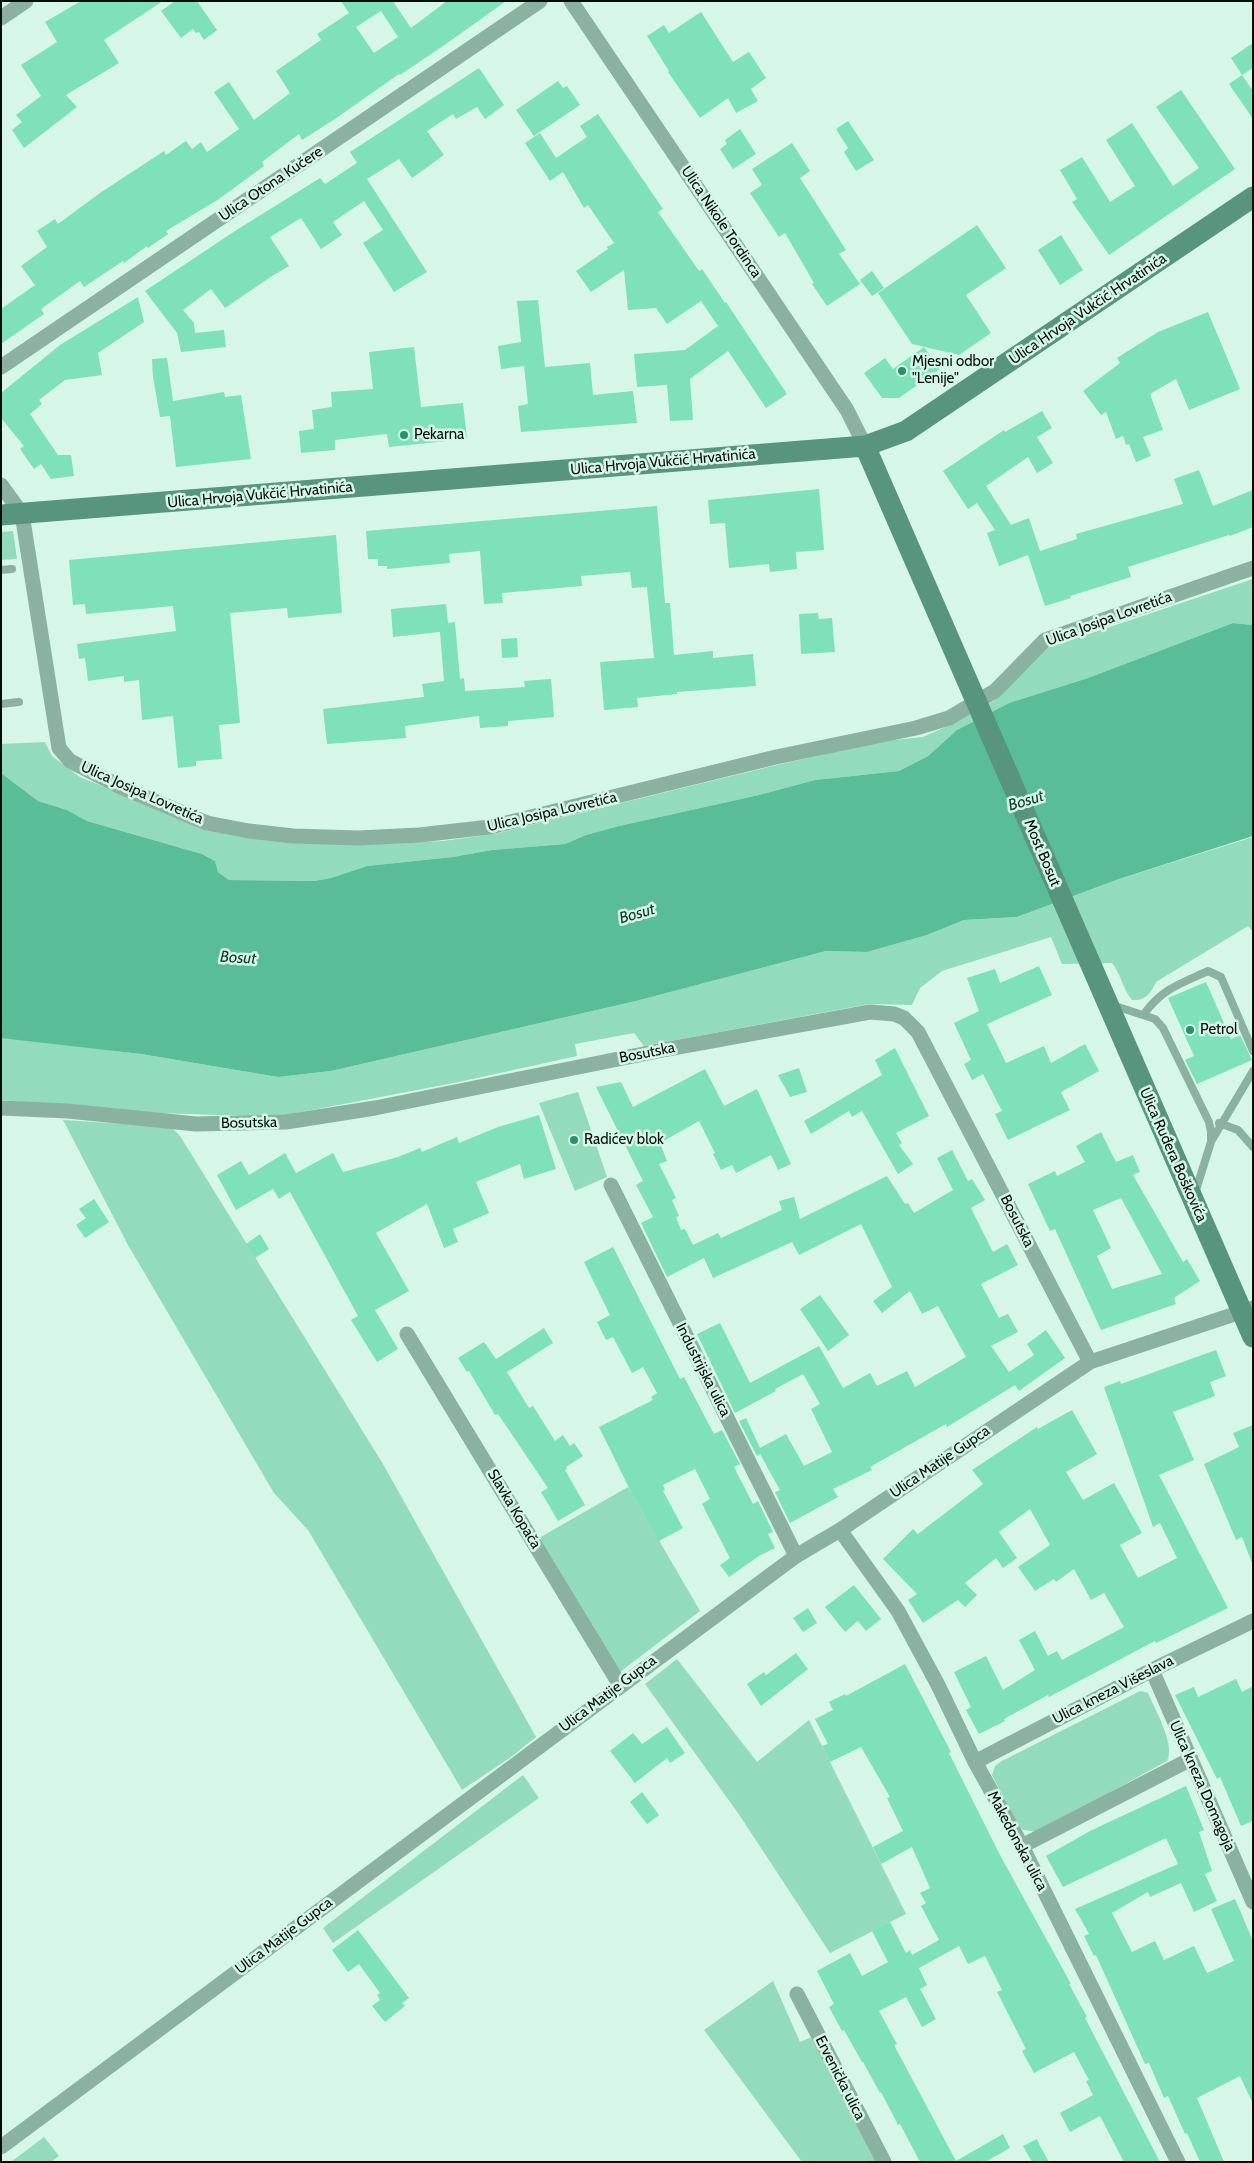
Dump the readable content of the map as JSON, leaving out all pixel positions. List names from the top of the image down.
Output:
{
  "streets": {
    "main road": ["Ulica Hrvoja Vukčić Hrvatinića", "Most Bosut", "Ulica Ruđera Boškovića"],
    "street": [
      "Ulica Otona Kučere",
      "Ulica Nikole Tordinca",
      "Ulica Josipa Lovretića",
      "Bosutska",
      "Industrijska ulica",
      "Ulica Matije Gupca",
      "Slavka Kopača",
      "Ulica kneza Višeslava",
      "Ulica kneza Domagoja",
      "Makedonska ulica",
      "Ervenička ulica"
    ]
  },
  "crossings": [
    ["Ulica Nikole Tordinca", "Ulica Hrvoja Vukčić Hrvatinića"],
    ["Ulica Nikole Tordinca", "Most Bosut"],
    ["Ulica Hrvoja Vukčić Hrvatinića", "Ulica Josipa Lovretića"],
    ["Ulica Hrvoja Vukčić Hrvatinića", "Most Bosut"],
    ["Most Bosut", "Ulica Ruđera Boškovića"],
    ["Bosutska", "Ulica Matije Gupca"],
    ["Ulica Ruđera Boškovića", "Ulica Matije Gupca"],
    ["Industrijska ulica", "Ulica Matije Gupca"],
    ["Ulica Matije Gupca", "Slavka Kopača"],
    ["Ulica Matije Gupca", "Makedonska ulica"],
    ["Ulica kneza Višeslava", "Ulica kneza Domagoja"],
    ["Ulica kneza Višeslava", "Makedonska ulica"]
  ],
  "water": ["Bosut"],
  "places": [
    "Mjesni odbor \"Lenije\"",
    "Pekarna",
    "Petrol",
    "Radićev blok"
  ]
}
